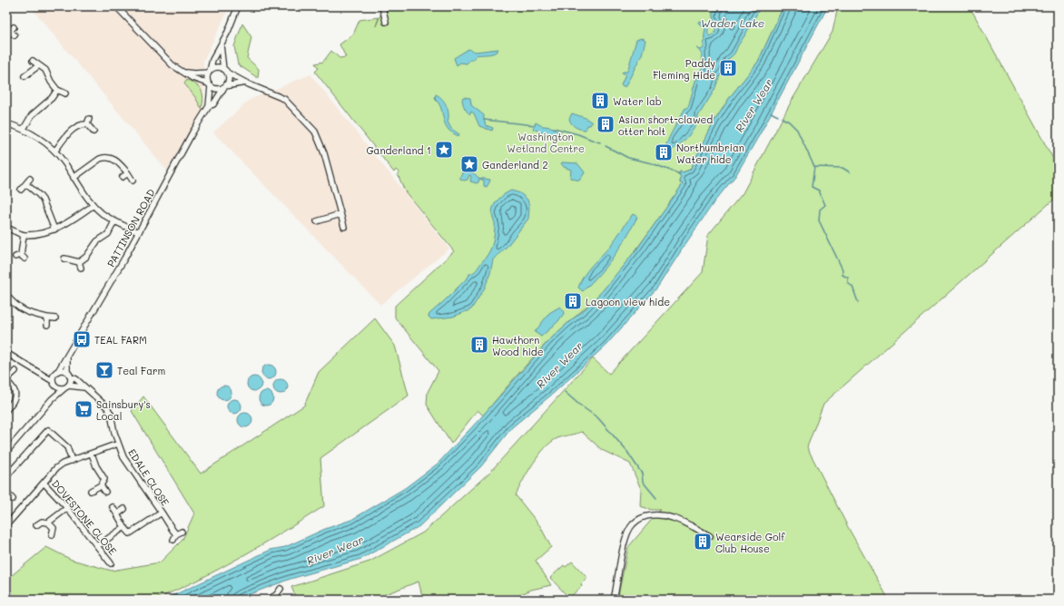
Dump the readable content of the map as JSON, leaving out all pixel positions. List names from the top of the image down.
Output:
{
  "streets": {
    "street": ["PATTINSON ROAD", "EDALE CLOSE", "DOVESTONE CLOSE"]
  },
  "crossings": [
    ["PATTINSON ROAD", "EDALE CLOSE"]
  ],
  "water": ["Wader Lake", "River Wear"],
  "parks": ["Washington Wetland Centre"],
  "places": {
    "building": [
      "Paddy Fleming Hide",
      "Water lab",
      "Asian short-clawed otter holt",
      "Northumbrian Water hide",
      "Lagoon view hide",
      "Hawthorn Wood hide",
      "Wearside Golf Club House"
    ],
    "place": ["Ganderland 1", "Ganderland 2"],
    "bus stop": ["TEAL FARM"],
    "bar": ["Teal Farm"],
    "supermarket": ["Sainsbury's Local"]
  }
}
